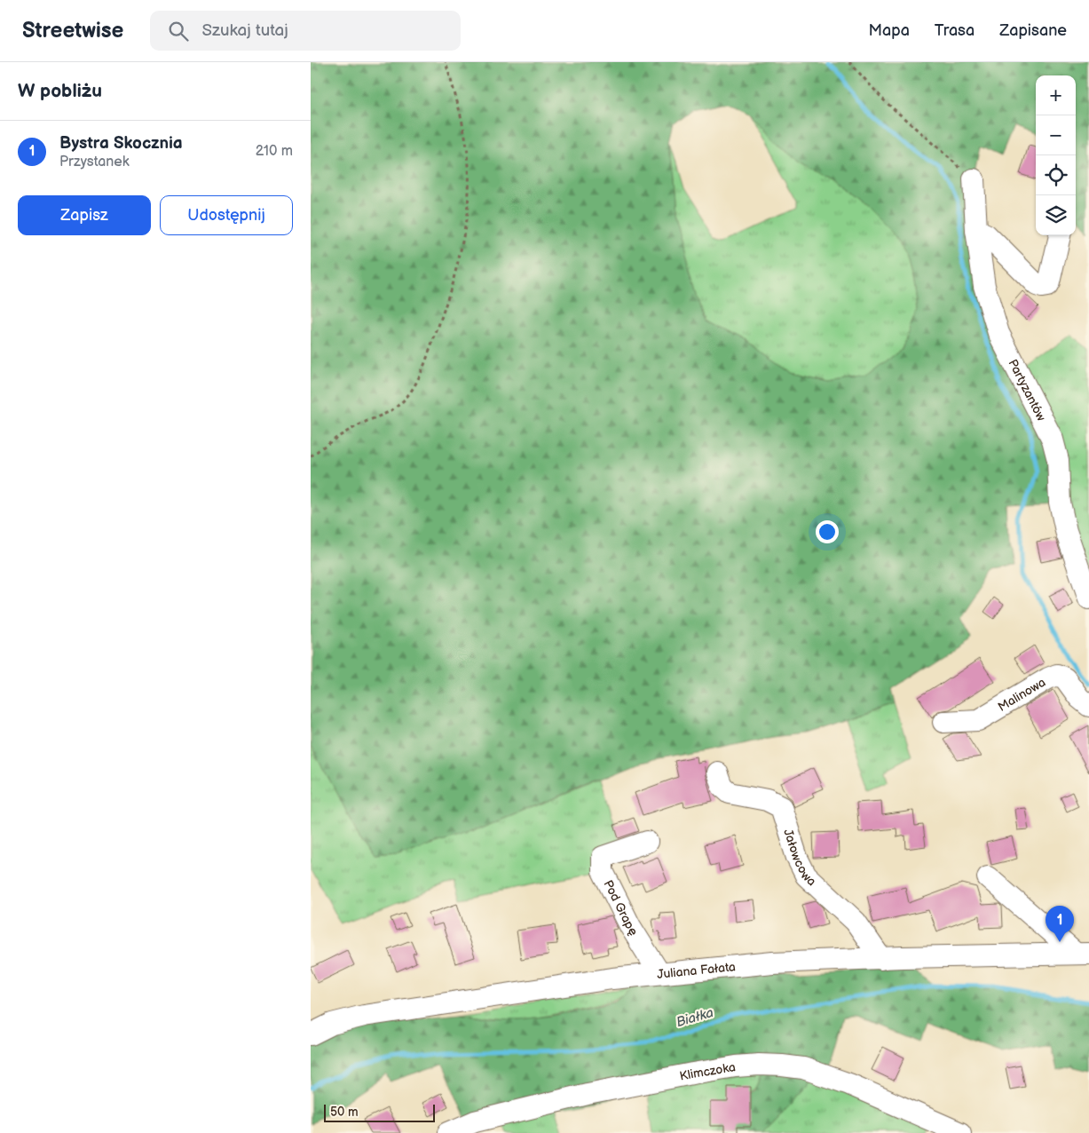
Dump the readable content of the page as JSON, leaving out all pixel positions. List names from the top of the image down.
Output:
{
  "streets": {
    "street": [
      "Partyzantów",
      "Malinowa",
      "Jałowcowa",
      "Pod Grapę",
      "Juliana Fałata",
      "Klimczoka"
    ]
  },
  "crossings": [
    ["Jałowcowa", "Juliana Fałata"],
    ["Pod Grapę", "Juliana Fałata"]
  ],
  "water": ["Białka"],
  "scale_bar": "50 m",
  "page": {
    "header": "Streetwise",
    "search": "Szukaj tutaj",
    "nav": ["Mapa", "Trasa", "Zapisane"],
    "heading": "W pobliżu",
    "map_buttons": ["+", "−"],
    "list": [
      {
        "mark": "1",
        "name": "Bystra Skocznia",
        "note": "Przystanek",
        "value": "210 m"
      }
    ],
    "buttons": ["Zapisz", "Udostępnij"],
    "pins": "1",
    "scale": "50 m"
  }
}
